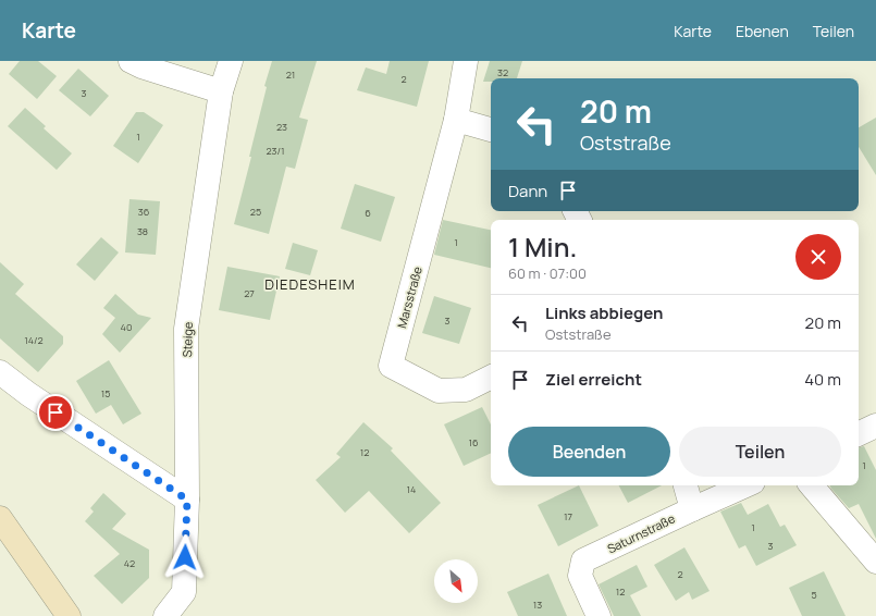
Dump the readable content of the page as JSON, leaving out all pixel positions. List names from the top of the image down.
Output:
{
  "streets": {
    "street": ["Marsstraße", "Steige", "Saturnstraße"]
  },
  "districts": ["DIEDESHEIM"],
  "house_numbers": [
    "32",
    "21",
    "2",
    "3",
    "23",
    "1",
    "23/1",
    "36",
    "25",
    "6",
    "38",
    "1",
    "27",
    "3",
    "40",
    "14/2",
    "15",
    "16",
    "12",
    "1",
    "14",
    "17",
    "1",
    "3",
    "42",
    "2",
    "12",
    "5",
    "13"
  ],
  "north": "bottom right",
  "page": {
    "header": "Karte",
    "nav": ["Karte", "Ebenen", "Teilen"],
    "turn": ["20 m", "Oststraße"],
    "then": "Dann",
    "heading": ["1 Min.", "60 m · 07:00"],
    "list": [
      {
        "name": "Links abbiegen",
        "note": "Oststraße",
        "value": "20 m"
      },
      {
        "name": "Ziel erreicht",
        "value": "40 m"
      }
    ],
    "buttons": ["Beenden", "Teilen"]
  }
}
